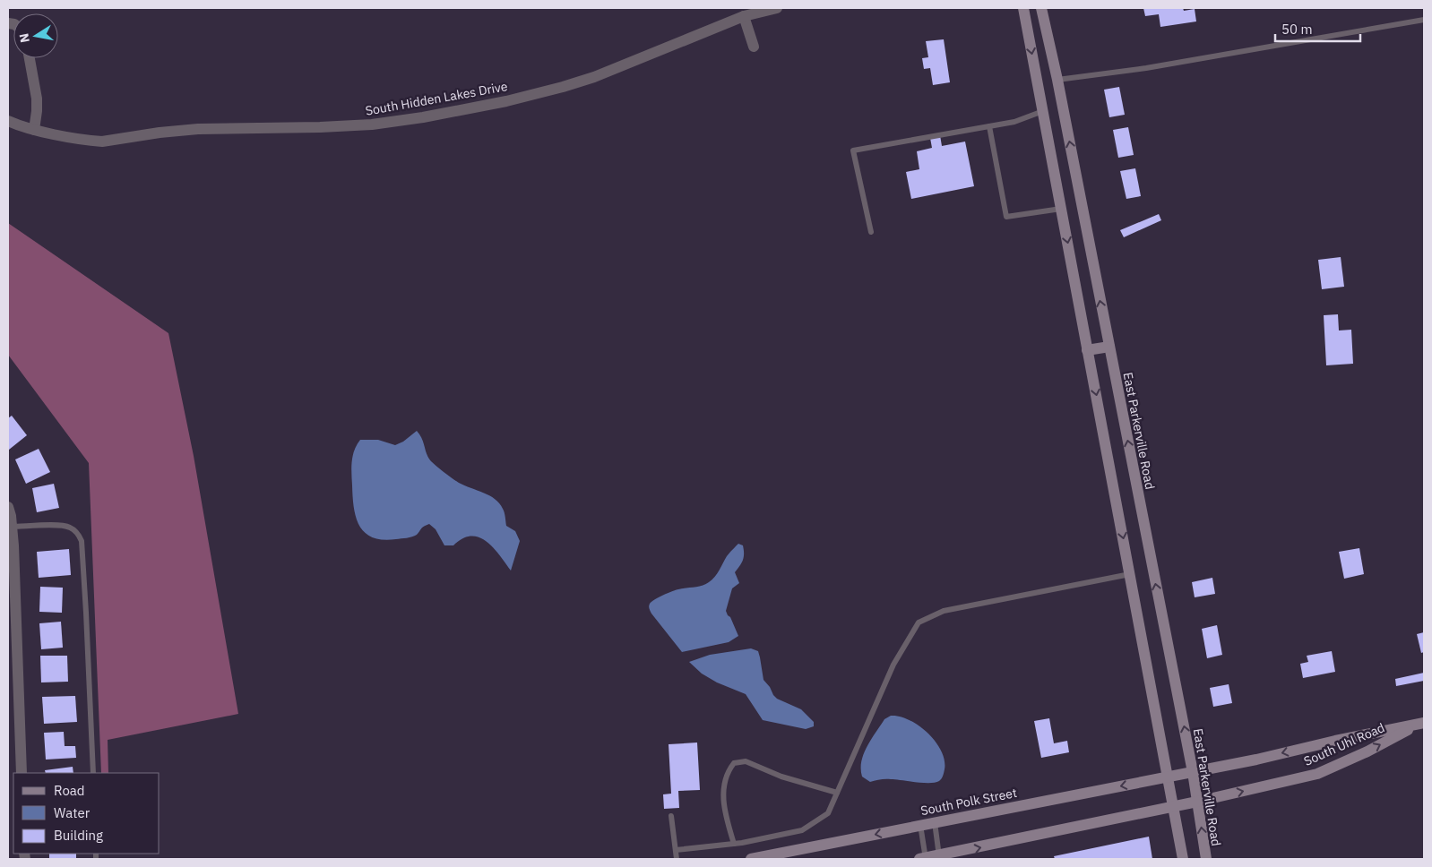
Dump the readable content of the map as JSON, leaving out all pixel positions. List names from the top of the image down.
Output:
{
  "streets": {
    "main road": ["East Parkerville Road", "South Uhl Road", "South Polk Street"],
    "street": ["South Hidden Lakes Drive"]
  },
  "crossings": [
    ["East Parkerville Road", "South Uhl Road"],
    ["East Parkerville Road", "South Polk Street"],
    ["South Uhl Road", "South Polk Street"]
  ],
  "legend": ["Road", "Water", "Building"],
  "scale_bar": "50 m",
  "north": "left"
}
